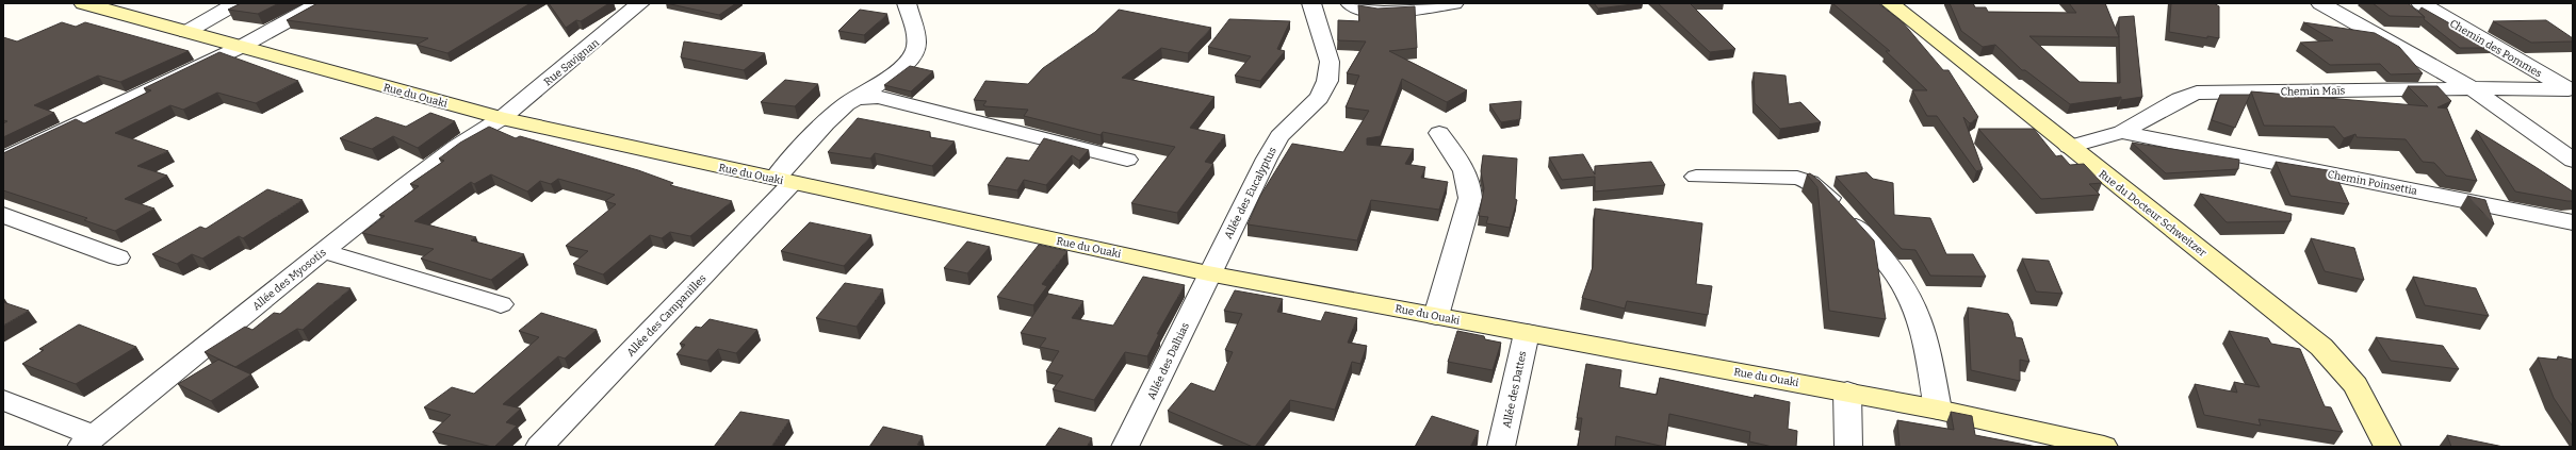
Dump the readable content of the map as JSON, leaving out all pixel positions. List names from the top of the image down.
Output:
{
  "streets": {
    "street": [
      "Chemin des Pommes",
      "Rue Savignan",
      "Chemin Maïs",
      "Rue du Ouaki",
      "Chemin Poinsettia",
      "Allée des Eucalyptus",
      "Rue du Docteur Schweitzer",
      "Allée des Myosotis",
      "Allée des Campanilles",
      "Allée des Dalhias",
      "Allée des Dattes"
    ]
  },
  "crossings": [
    ["Chemin des Pommes", "Chemin Maïs"],
    ["Rue Savignan", "Rue du Ouaki"],
    ["Rue Savignan", "Allée des Myosotis"],
    ["Chemin Maïs", "Chemin Poinsettia"],
    ["Chemin Maïs", "Rue du Docteur Schweitzer"],
    ["Rue du Ouaki", "Allée des Eucalyptus"],
    ["Rue du Ouaki", "Allée des Myosotis"],
    ["Rue du Ouaki", "Allée des Campanilles"],
    ["Rue du Ouaki", "Allée des Dalhias"],
    ["Rue du Ouaki", "Allée des Dattes"],
    ["Allée des Eucalyptus", "Allée des Dalhias"]
  ]
}
